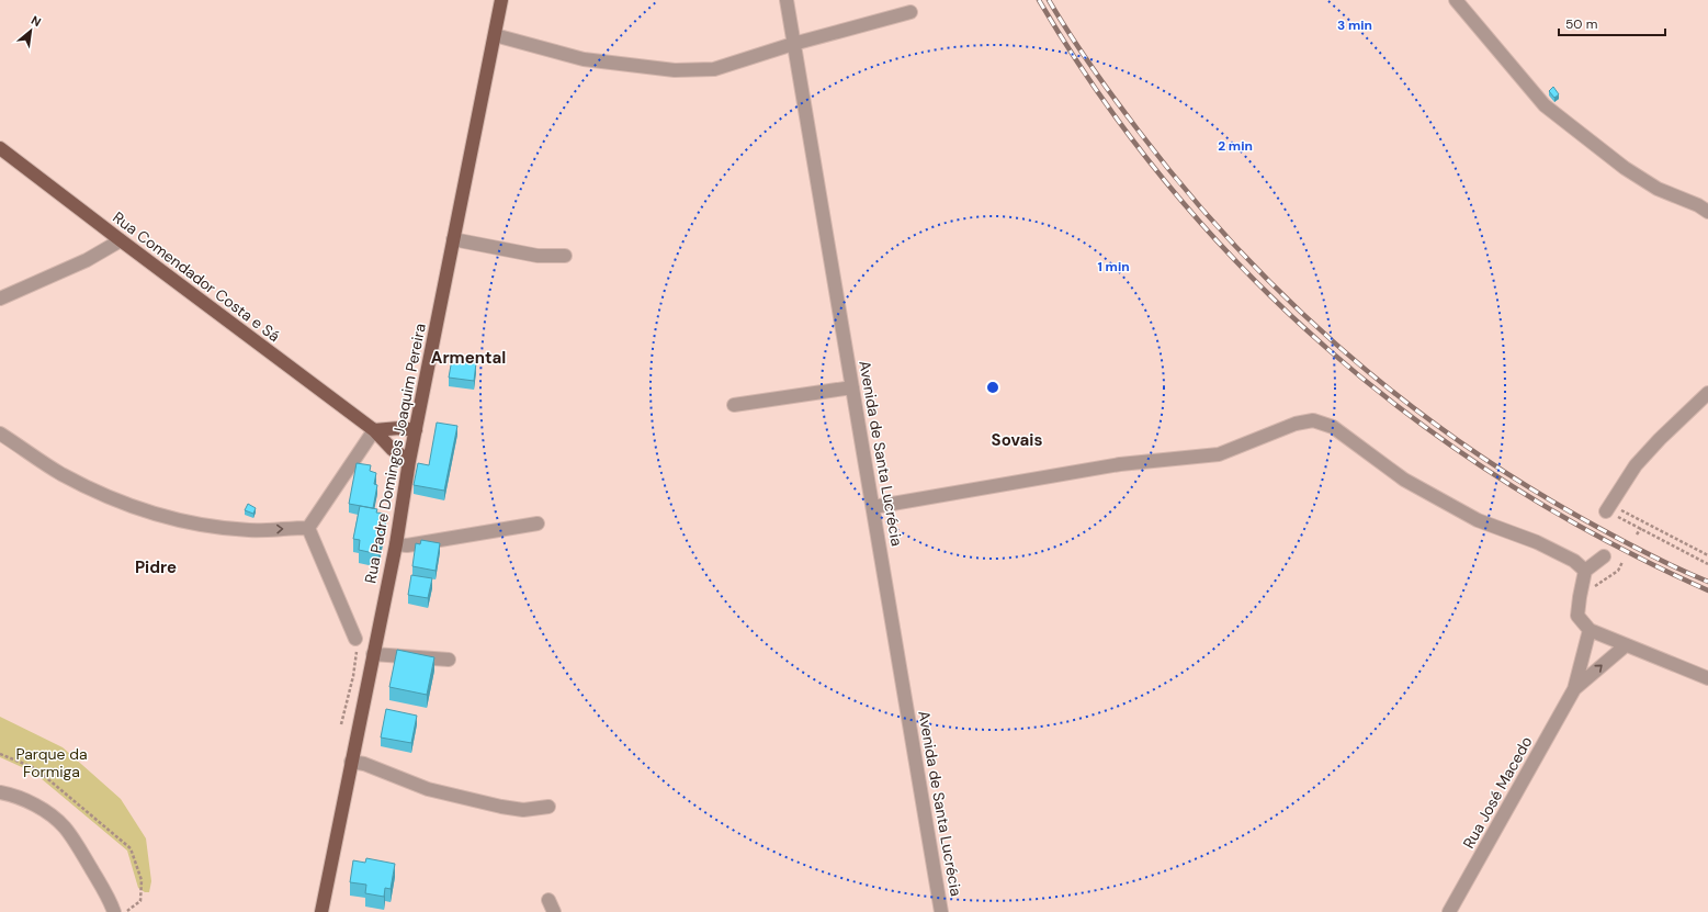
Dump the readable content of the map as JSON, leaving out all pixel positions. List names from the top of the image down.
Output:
{
  "streets": {
    "main road": ["Rua Comendador Costa e Sá", "Rua Padre Domingos Joaquim Pereira"],
    "street": ["Avenida de Santa Lucrécia", "Rua José Macedo"]
  },
  "crossings": [
    ["Rua Comendador Costa e Sá", "Rua Padre Domingos Joaquim Pereira"]
  ],
  "districts": ["Armental", "Sovais", "Pidre"],
  "parks": ["Parque da Formiga"],
  "scale_bar": "50 m",
  "north": "top right",
  "rings": ["3 min", "2 min", "1 min"]
}
